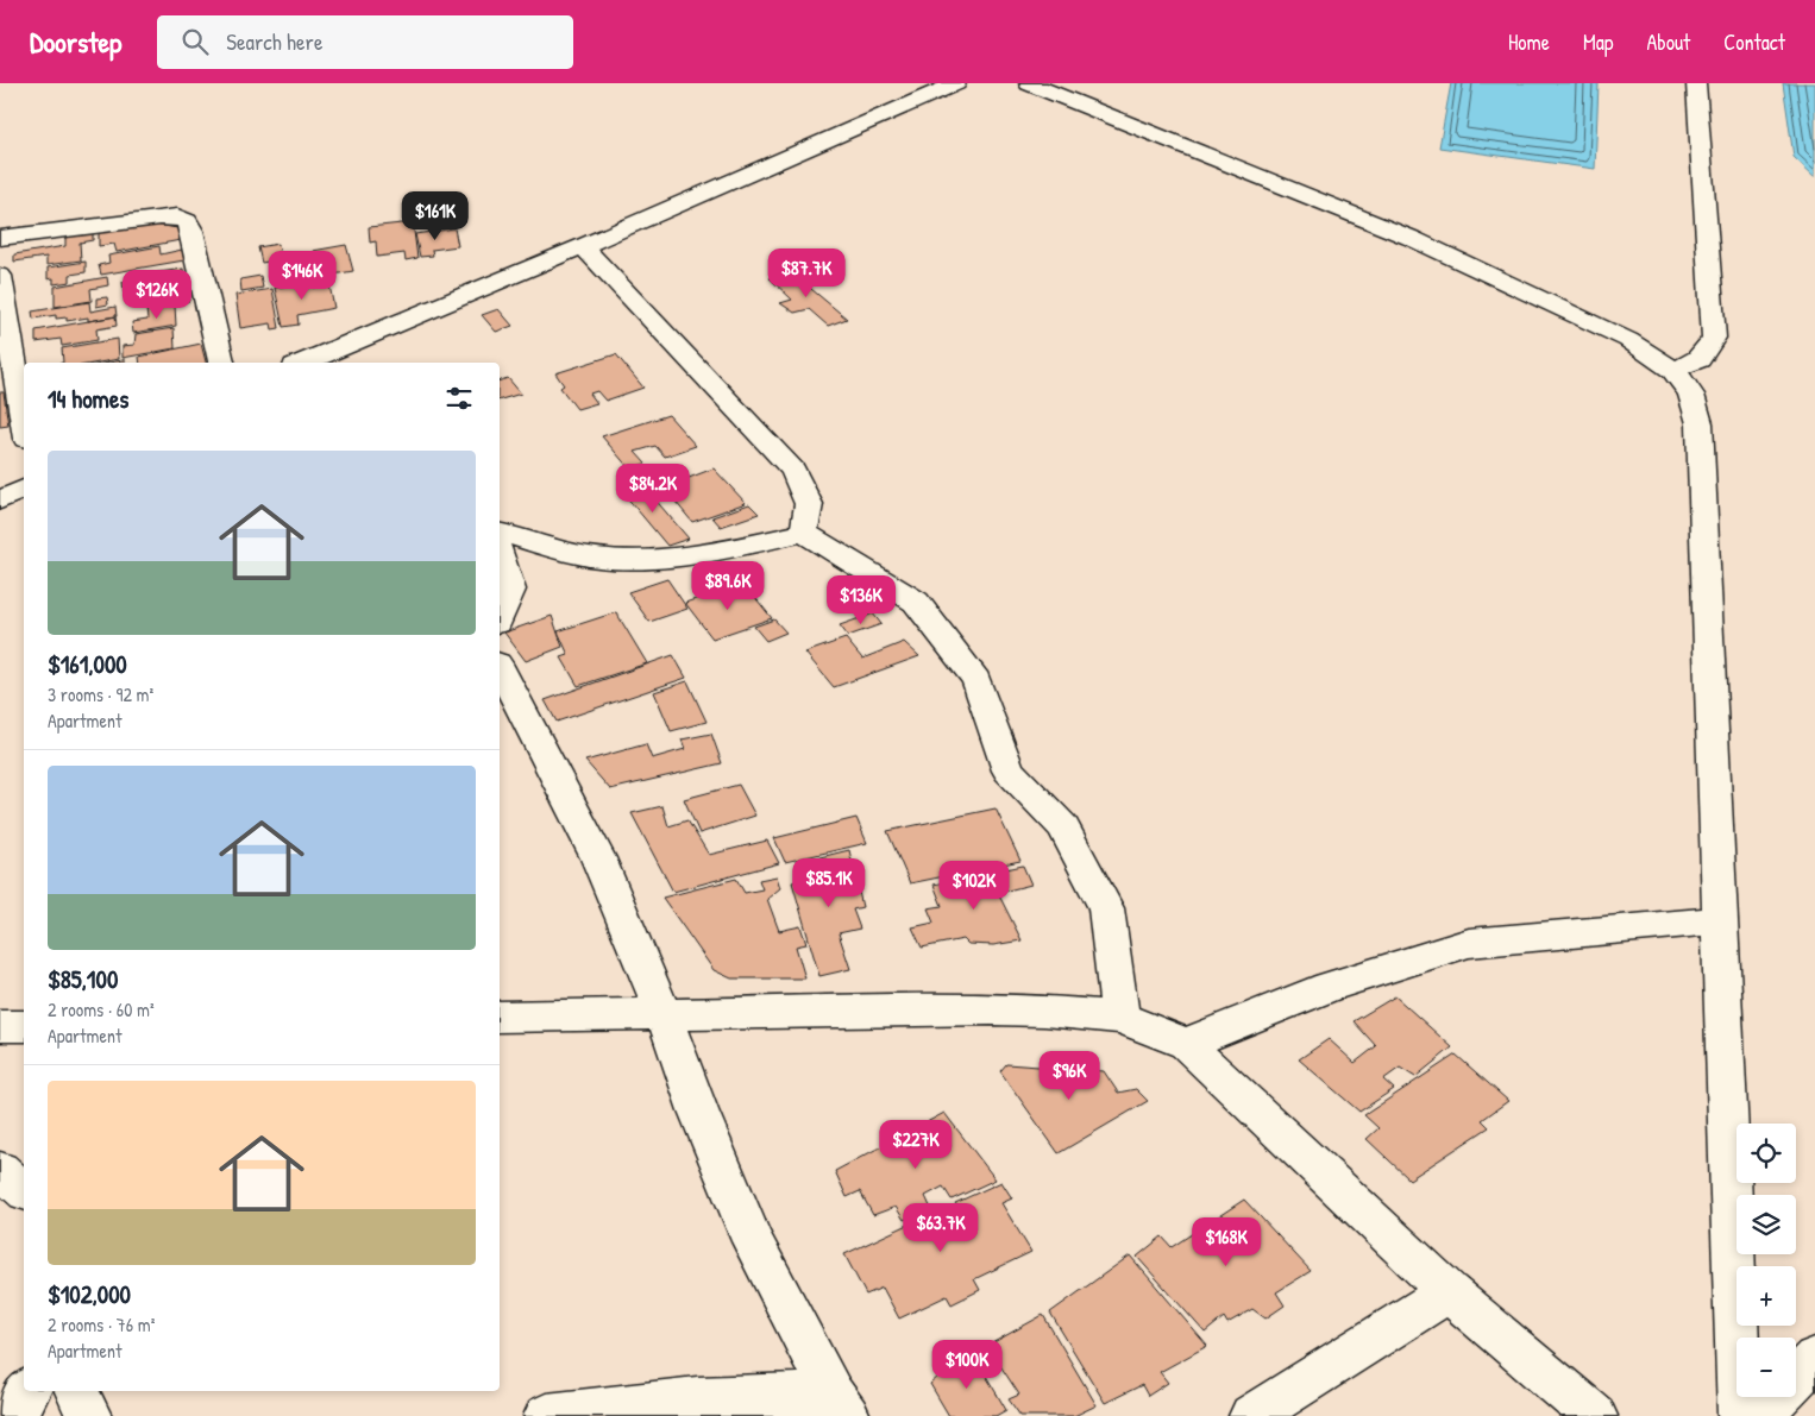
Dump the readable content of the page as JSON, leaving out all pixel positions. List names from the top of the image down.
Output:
{
  "page": {
    "header": "Doorstep",
    "search": "Search here",
    "nav": [
      "Home",
      "Map",
      "About",
      "Contact"
    ],
    "price": [
      "$161K",
      "$87.7K",
      "$146K",
      "$126K",
      "$84.2K",
      "$89.6K",
      "$136K",
      "$85.1K",
      "$102K",
      "$96K",
      "$227K",
      "$63.7K",
      "$168K",
      "$100K"
    ],
    "heading": "14 homes",
    "list": [
      {
        "name": "$161,000",
        "note": "3 rooms · 92 m² · Apartment"
      },
      {
        "name": "$85,100",
        "note": "2 rooms · 60 m² · Apartment"
      },
      {
        "name": "$102,000",
        "note": "2 rooms · 76 m² · Apartment"
      }
    ],
    "map_buttons": ["+", "−"]
  }
}
